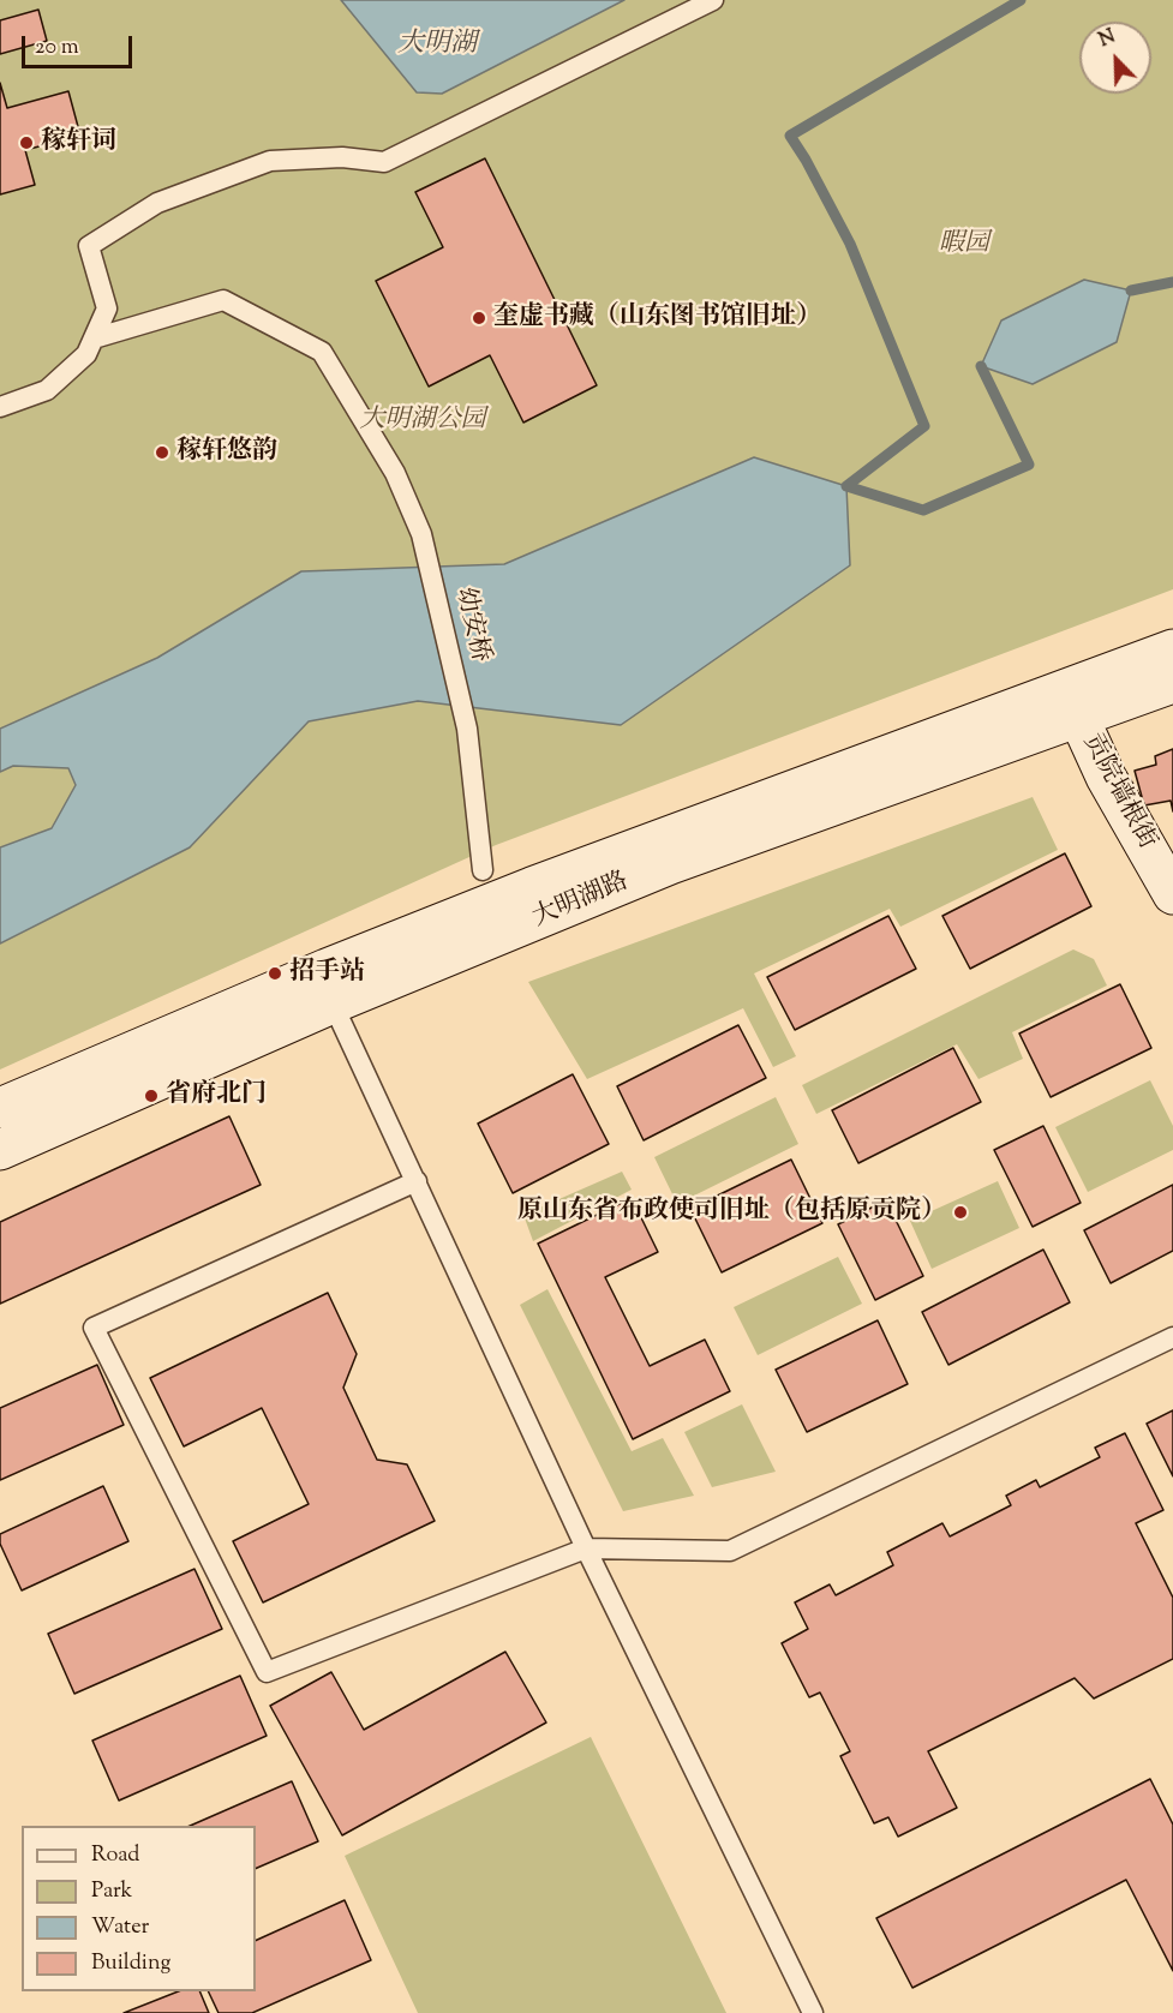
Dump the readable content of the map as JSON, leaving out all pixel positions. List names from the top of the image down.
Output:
{
  "streets": {
    "main road": ["贡院墙根街", "大明湖路"],
    "lane": ["幼安桥"]
  },
  "crossings": [
    ["贡院墙根街", "大明湖路"]
  ],
  "water": ["大明湖"],
  "parks": ["暇园", "大明湖公园"],
  "places": [
    "稼轩词",
    "奎虚书藏（山东图书馆旧址）",
    "稼轩悠韵",
    "招手站",
    "省府北门",
    "原山东省布政使司旧址（包括原贡院）"
  ],
  "legend": [
    "Road",
    "Park",
    "Water",
    "Building"
  ],
  "scale_bar": "20 m",
  "north": "top left"
}
